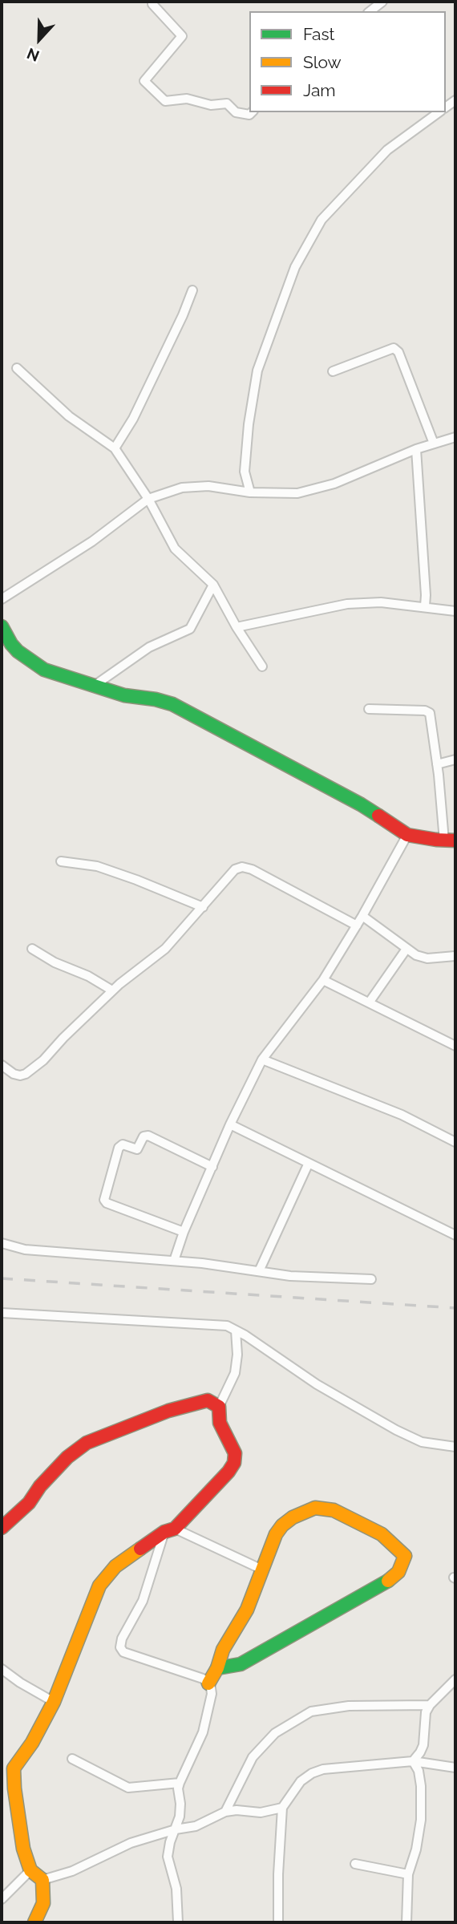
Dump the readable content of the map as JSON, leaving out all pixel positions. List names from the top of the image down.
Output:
{
  "legend": ["Fast", "Slow", "Jam"],
  "north": "bottom"
}
